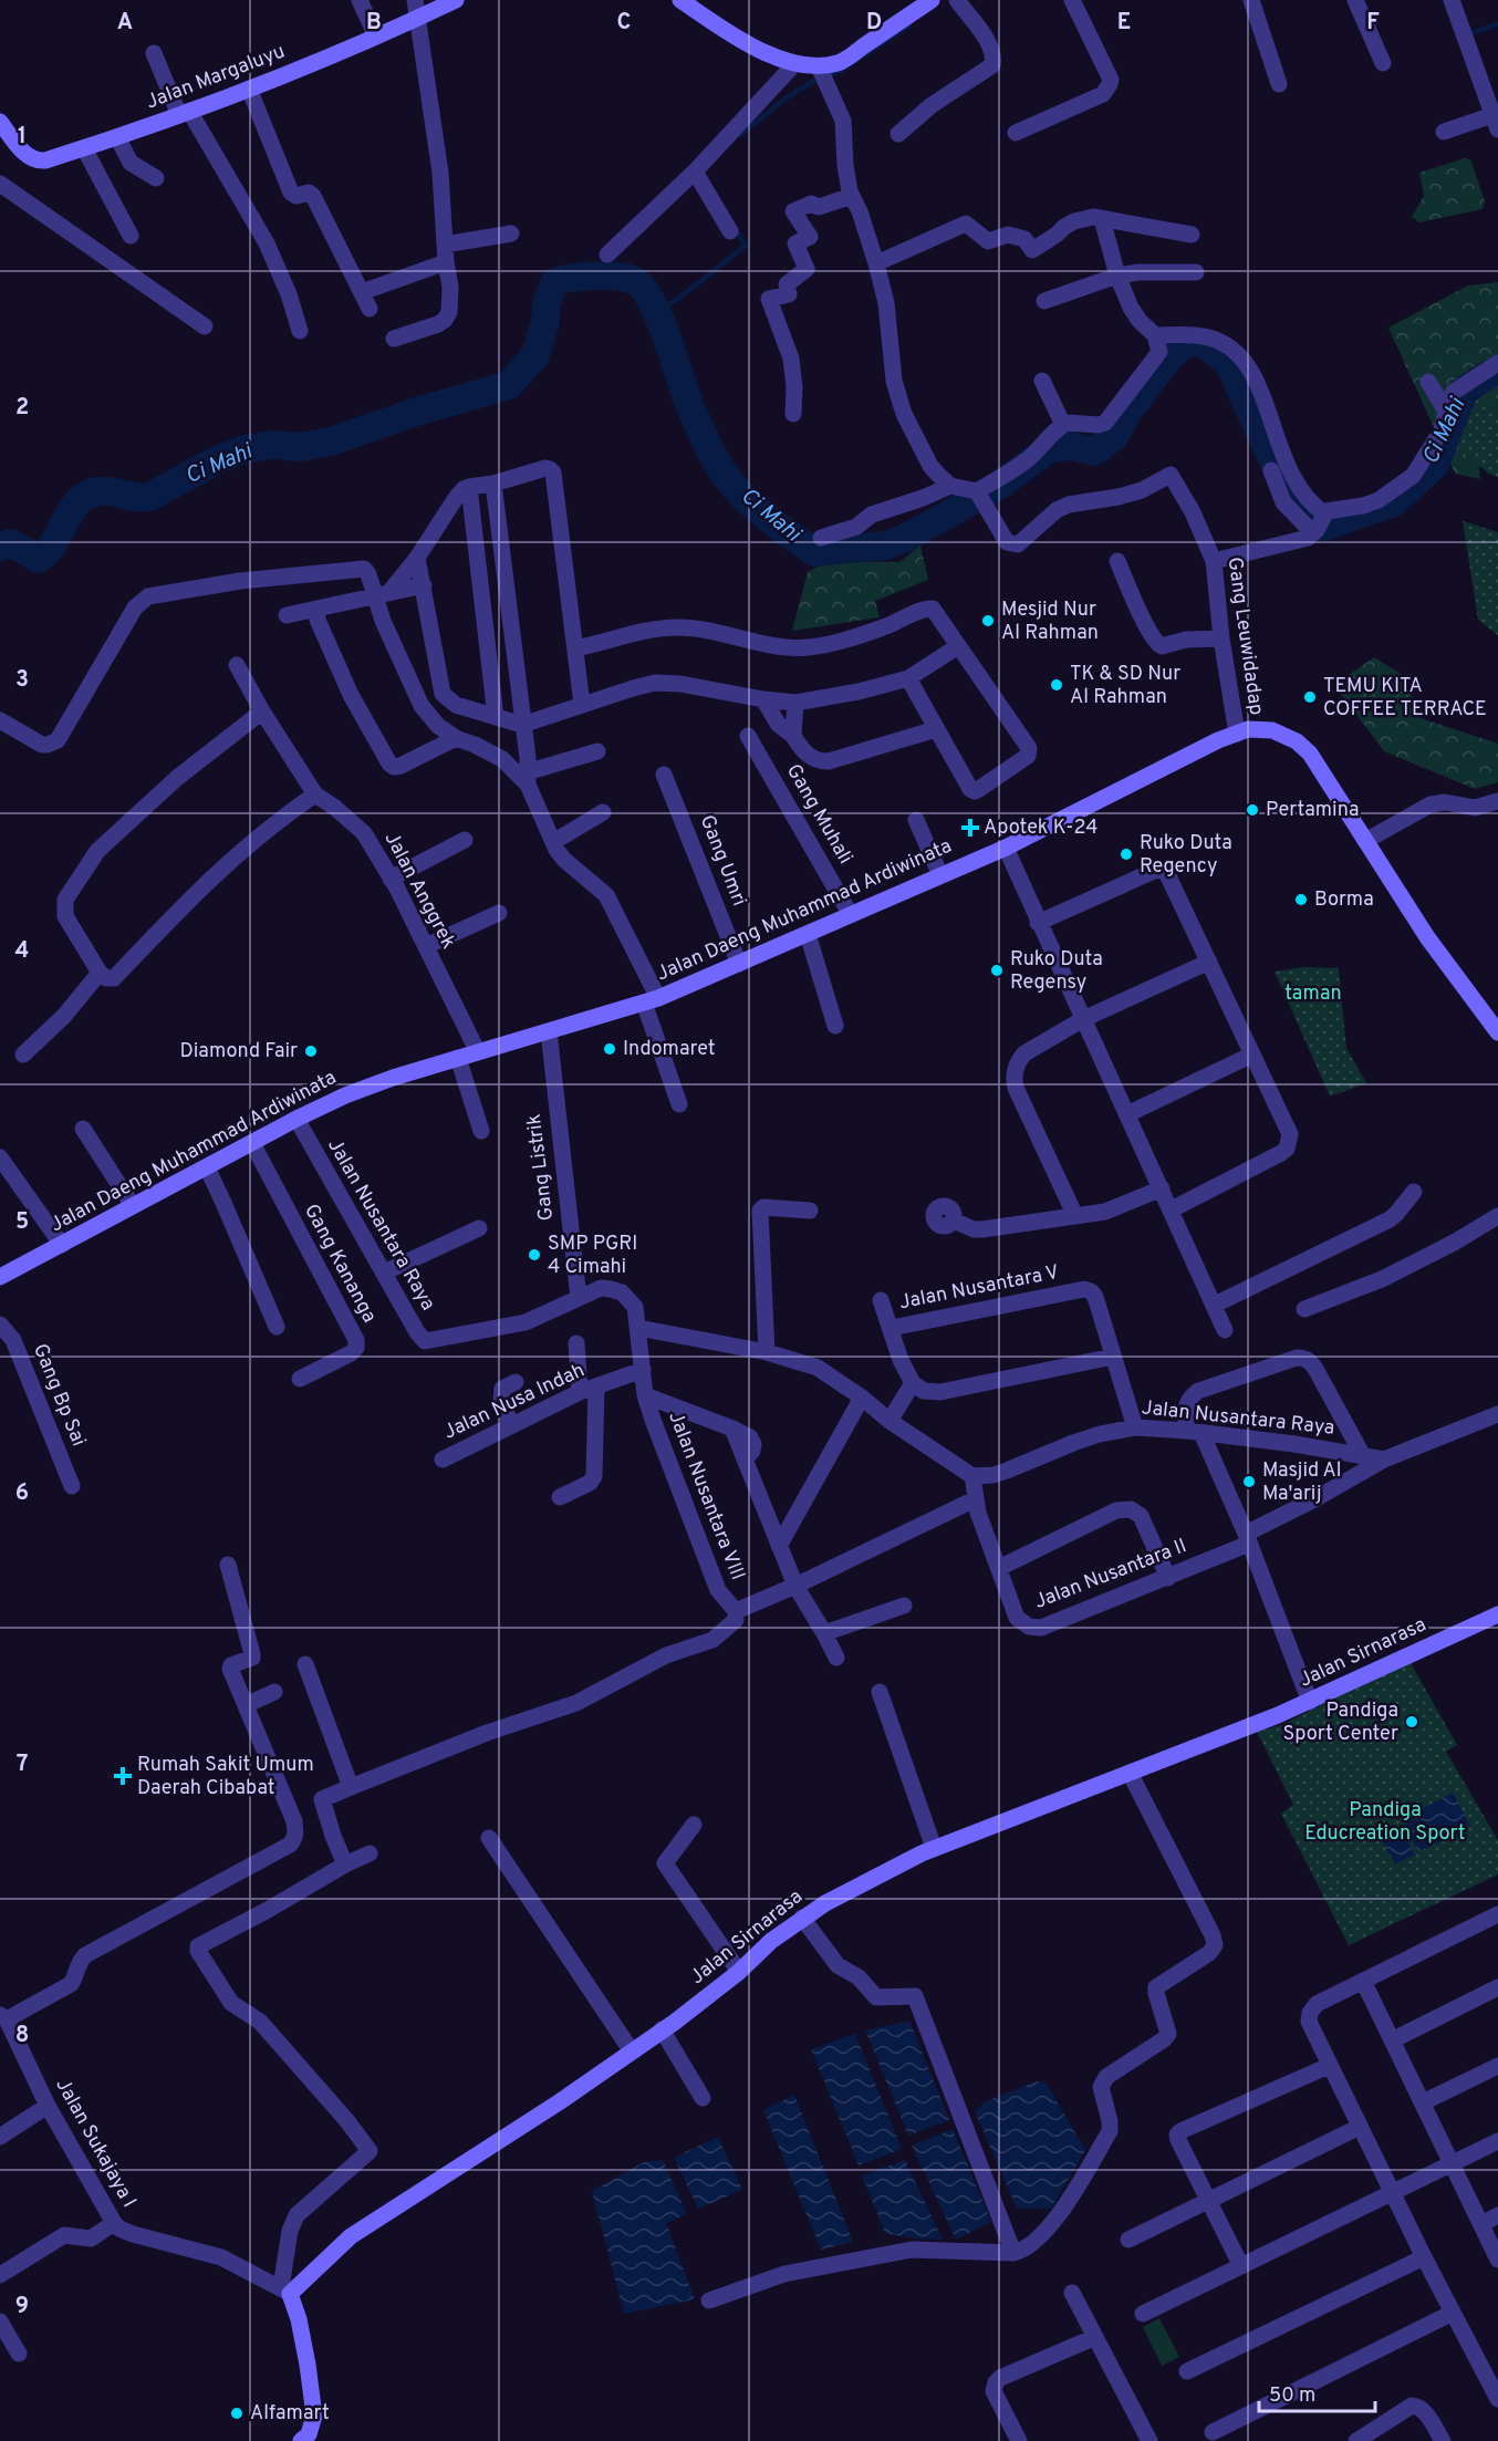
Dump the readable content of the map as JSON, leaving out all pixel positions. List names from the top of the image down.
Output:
{
  "streets": {
    "main road": ["Jalan Margaluyu", "Jalan Daeng Muhammad Ardiwinata", "Jalan Sirnarasa"],
    "street": [
      "Gang Leuwidadap",
      "Gang Muhali",
      "Gang Umri",
      "Jalan Anggrek",
      "Gang Listrik",
      "Jalan Nusantara Raya",
      "Gang Kananga",
      "Jalan Nusantara V",
      "Gang Bp Sai",
      "Jalan Nusa Indah",
      "Jalan Nusantara VIII",
      "Jalan Nusantara II",
      "Jalan Sukajaya I"
    ]
  },
  "crossings": [
    ["Gang Leuwidadap", "Jalan Daeng Muhammad Ardiwinata"],
    ["Gang Muhali", "Jalan Daeng Muhammad Ardiwinata"],
    ["Gang Umri", "Jalan Daeng Muhammad Ardiwinata"],
    ["Jalan Anggrek", "Jalan Daeng Muhammad Ardiwinata"],
    ["Jalan Daeng Muhammad Ardiwinata", "Gang Listrik"],
    ["Jalan Daeng Muhammad Ardiwinata", "Jalan Nusantara Raya"],
    ["Jalan Daeng Muhammad Ardiwinata", "Gang Kananga"],
    ["Gang Listrik", "Jalan Nusantara Raya"],
    ["Jalan Nusantara Raya", "Jalan Nusantara V"],
    ["Jalan Nusantara Raya", "Jalan Nusantara VIII"],
    ["Jalan Nusantara Raya", "Jalan Nusantara II"],
    ["Jalan Nusa Indah", "Jalan Nusantara VIII"],
    ["Jalan Nusantara VIII", "Jalan Nusantara II"],
    ["Jalan Sirnarasa", "Jalan Sukajaya I"]
  ],
  "water": ["Ci Mahi"],
  "parks": ["taman", "Pandiga Educreation Sport"],
  "places": {
    "other": [
      "Mesjid Nur Al Rahman",
      "TK & SD Nur Al Rahman",
      "TEMU KITA COFFEE TERRACE",
      "Pertamina",
      "Ruko Duta Regency",
      "Borma",
      "Ruko Duta Regensy",
      "Indomaret",
      "Diamond Fair",
      "SMP PGRI 4 Cimahi",
      "Masjid Al Ma'arij",
      "Pandiga Sport Center",
      "Alfamart"
    ],
    "health": ["Apotek K-24", "Rumah Sakit Umum Daerah Cibabat"]
  },
  "scale_bar": "50 m",
  "grid": {
    "columns": [
      "A",
      "B",
      "C",
      "D",
      "E",
      "F"
    ],
    "rows": [
      "1",
      "2",
      "3",
      "4",
      "5",
      "6",
      "7",
      "8",
      "9"
    ]
  }
}
